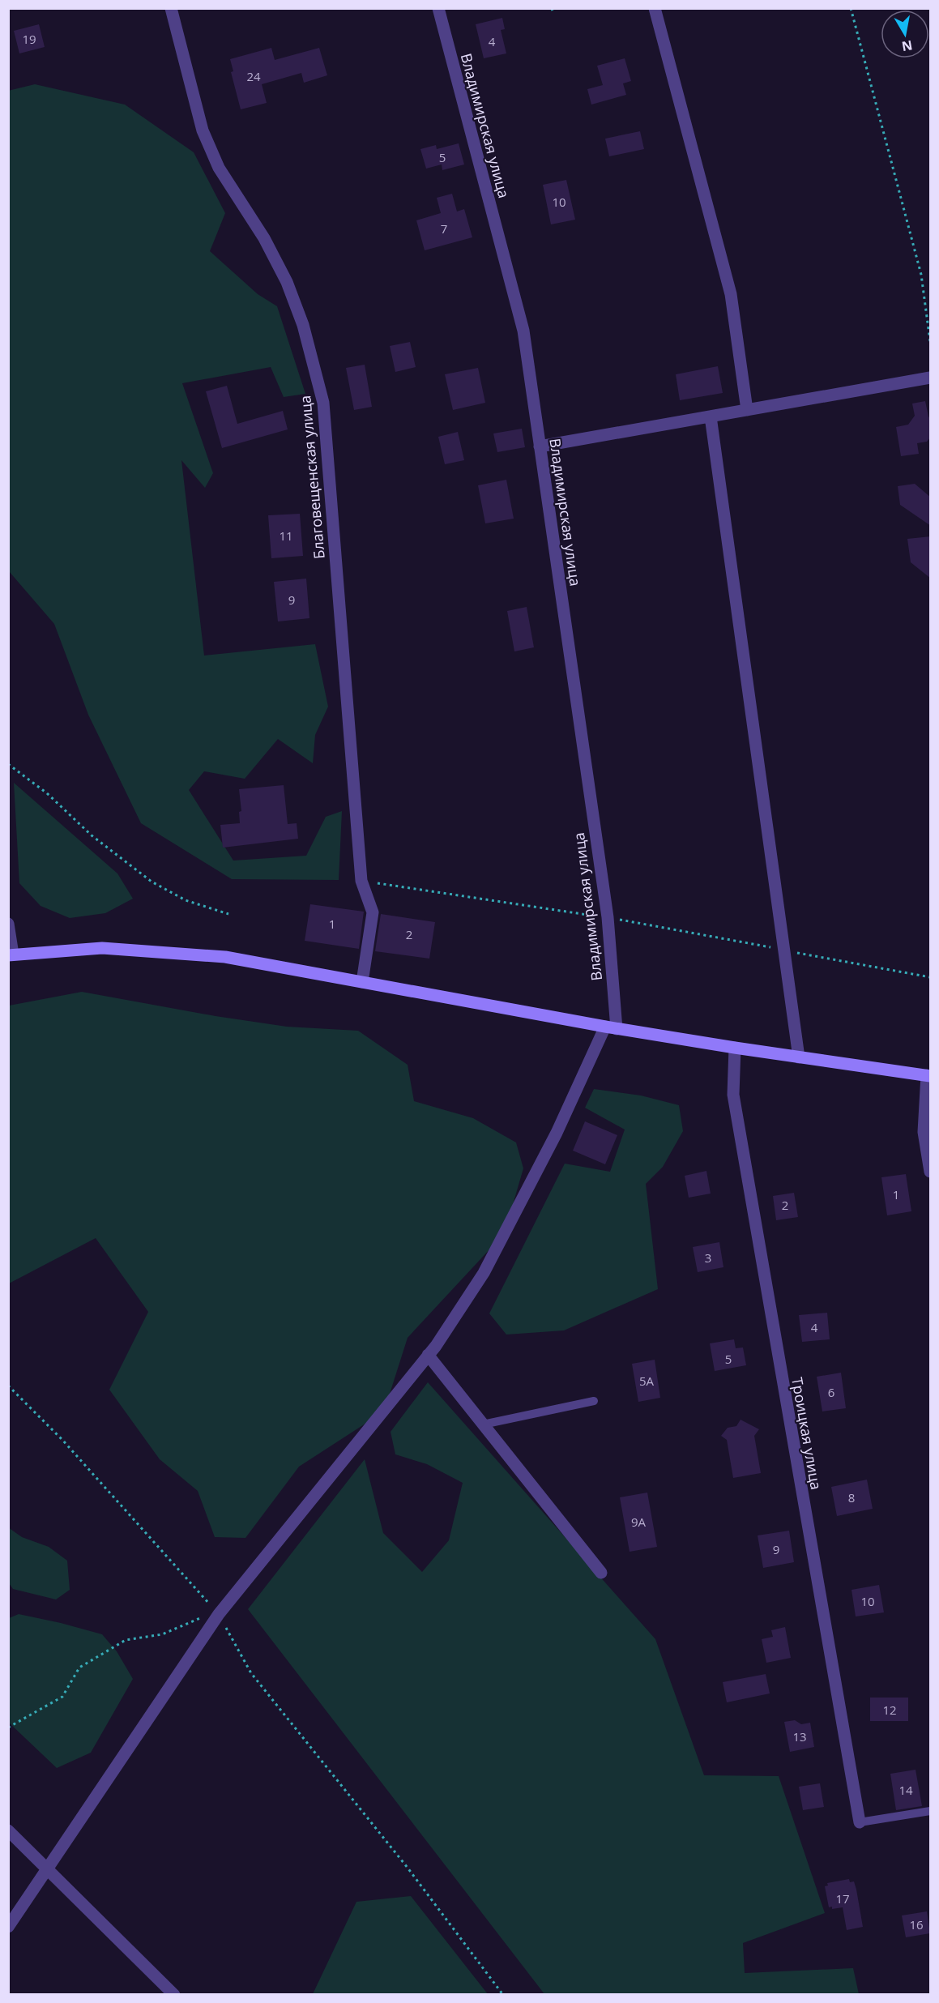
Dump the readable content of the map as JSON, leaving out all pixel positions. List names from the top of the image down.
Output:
{
  "streets": {
    "street": ["Владимирская улица", "Благовещенская улица", "Троицкая улица"]
  },
  "house_numbers": [
    "19",
    "4",
    "24",
    "5",
    "10",
    "7",
    "11",
    "9",
    "1",
    "2",
    "1",
    "2",
    "3",
    "4",
    "5",
    "5А",
    "6",
    "8",
    "9А",
    "9",
    "10",
    "12",
    "13",
    "14",
    "17",
    "16"
  ],
  "north": "bottom"
}
